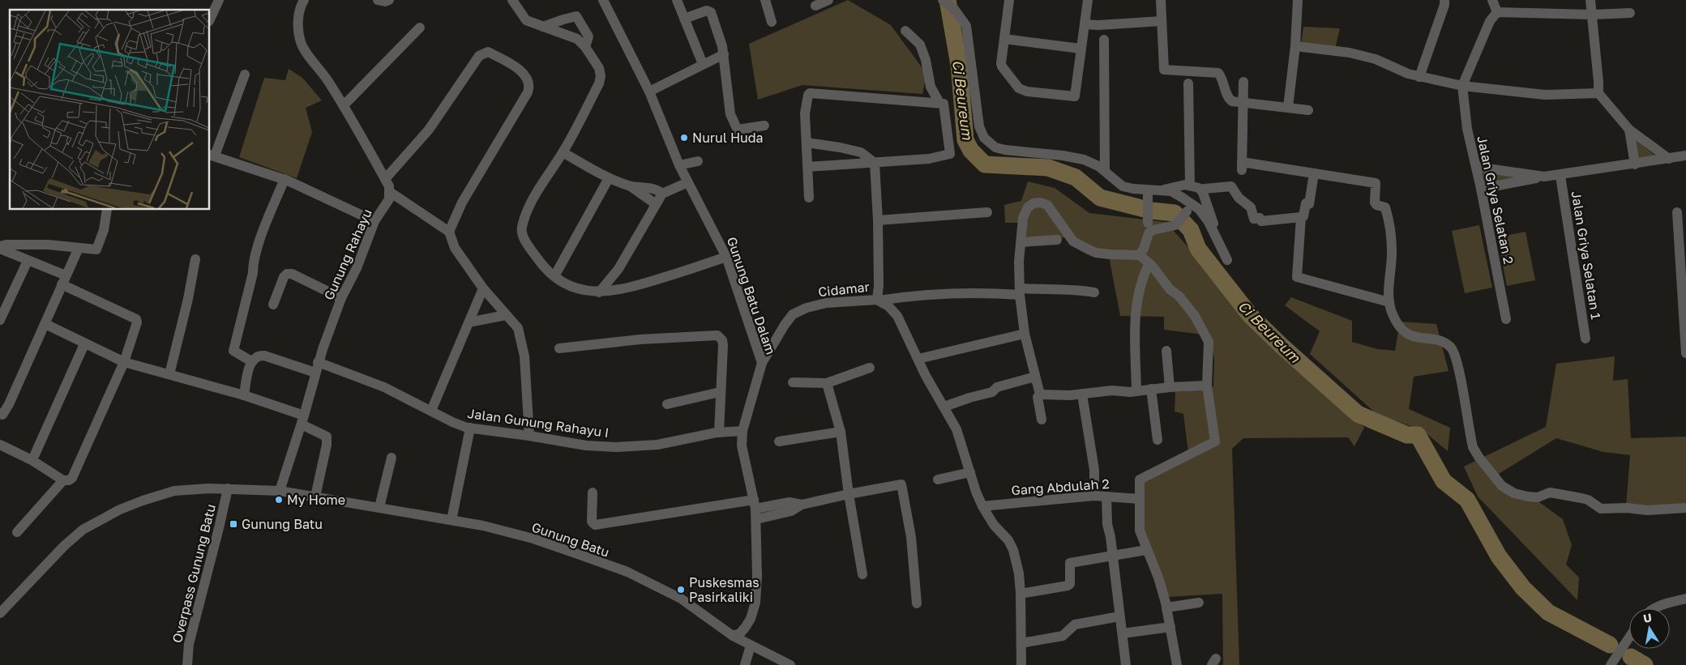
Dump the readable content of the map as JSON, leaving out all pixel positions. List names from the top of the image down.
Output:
{
  "streets": {
    "street": [
      "Jalan Griya Selatan 2",
      "Gunung Rahayu",
      "Jalan Griya Selatan 1",
      "Cidamar",
      "Gunung Batu Dalam",
      "Jalan Gunung Rahayu I",
      "Gang Abdulah 2",
      "Gunung Batu",
      "Overpass Gunung Batu"
    ]
  },
  "crossings": [
    ["Gunung Rahayu", "Jalan Gunung Rahayu I"],
    ["Gunung Rahayu", "Gunung Batu"],
    ["Cidamar", "Gunung Batu Dalam"],
    ["Cidamar", "Gang Abdulah 2"],
    ["Gunung Batu Dalam", "Jalan Gunung Rahayu I"],
    ["Gunung Batu Dalam", "Gunung Batu"],
    ["Gunung Batu", "Overpass Gunung Batu"]
  ],
  "water": ["Ci Beureum"],
  "places": {
    "other": ["Nurul Huda", "My Home", "Puskesmas Pasirkaliki"],
    "transit": ["Gunung Batu"]
  },
  "north": "top"
}
